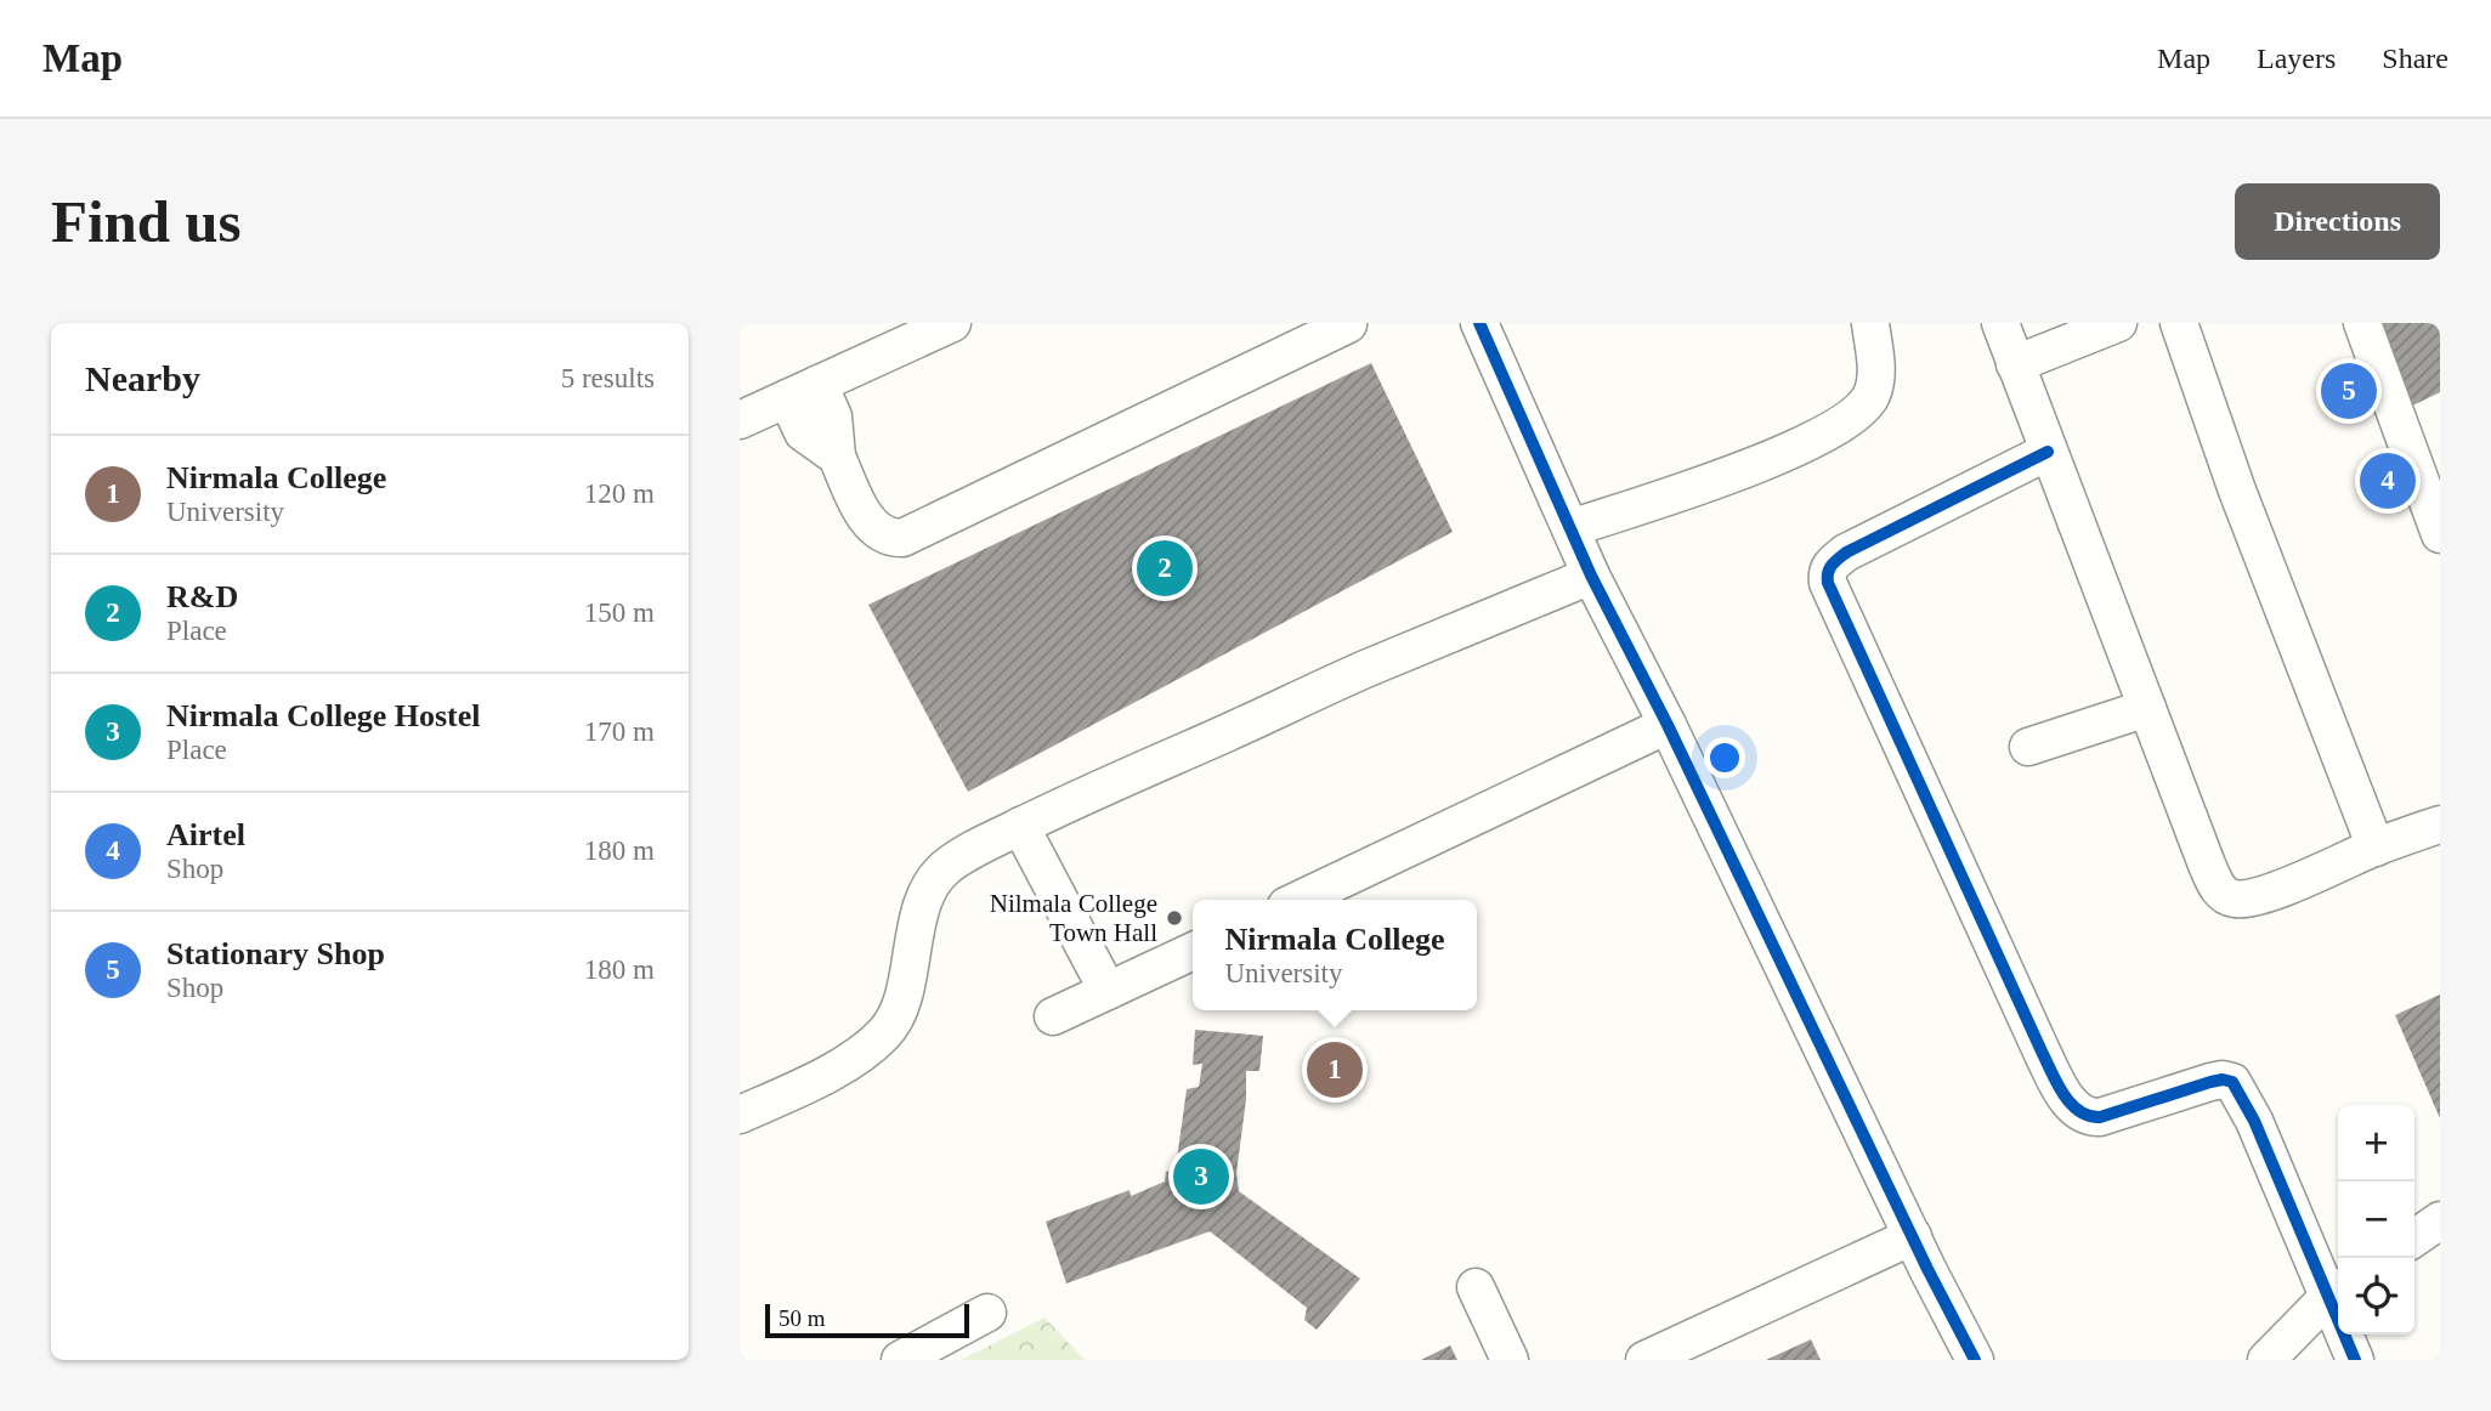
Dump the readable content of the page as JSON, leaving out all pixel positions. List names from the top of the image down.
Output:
{
  "places": ["Nilmala College Town Hall"],
  "scale_bar": "50 m",
  "page": {
    "header": "Map",
    "nav": ["Map", "Layers", "Share"],
    "buttons": "Directions",
    "title": "Find us",
    "heading": ["Nearby", "5 results"],
    "pins": [
      "5",
      "4",
      "2",
      "1",
      "3"
    ],
    "list": [
      {
        "mark": "1",
        "name": "Nirmala College",
        "note": "University",
        "value": "120 m"
      },
      {
        "mark": "2",
        "name": "R&D",
        "note": "Place",
        "value": "150 m"
      },
      {
        "mark": "3",
        "name": "Nirmala College Hostel",
        "note": "Place",
        "value": "170 m"
      },
      {
        "mark": "4",
        "name": "Airtel",
        "note": "Shop",
        "value": "180 m"
      },
      {
        "mark": "5",
        "name": "Stationary Shop",
        "note": "Shop",
        "value": "180 m"
      }
    ],
    "popup": ["Nirmala College", "University"],
    "map_buttons": ["+", "−"],
    "scale": "50 m"
  }
}
